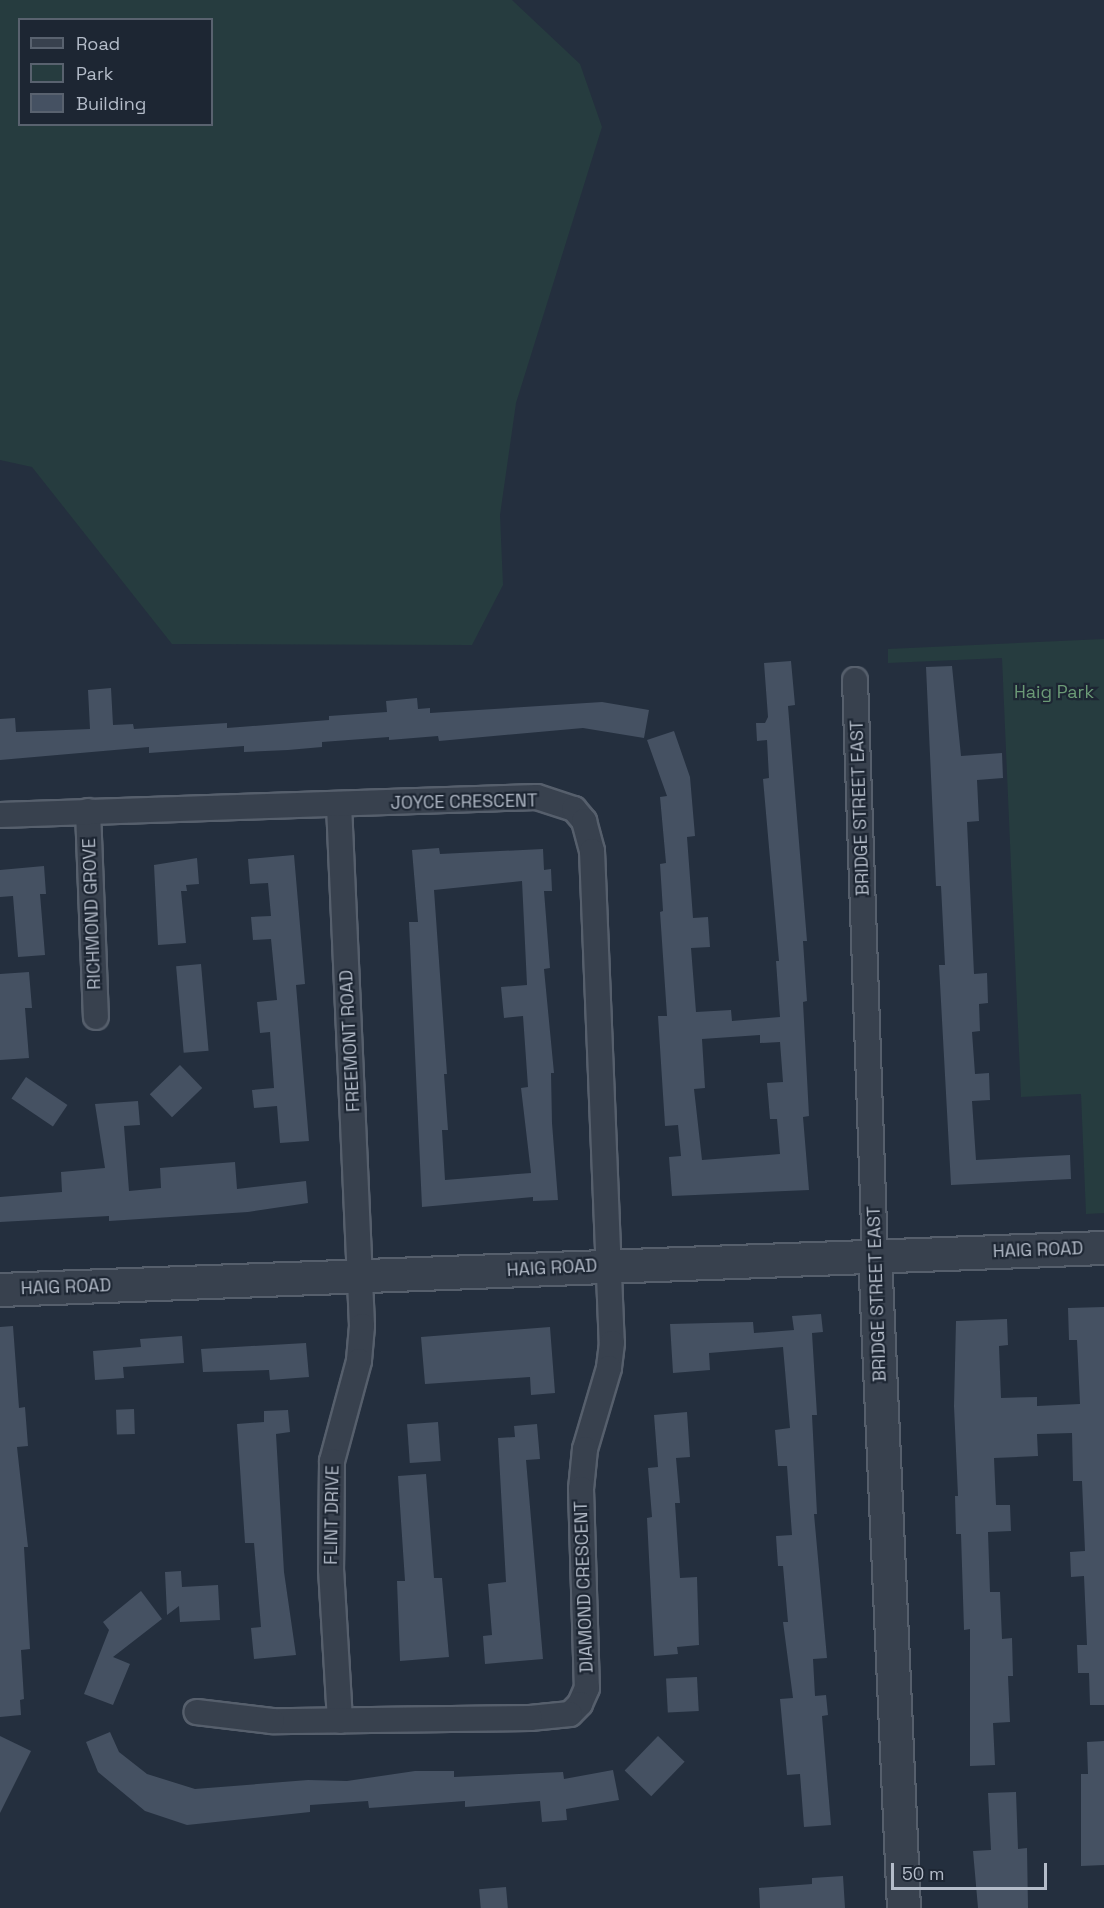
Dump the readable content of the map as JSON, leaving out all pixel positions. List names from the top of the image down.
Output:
{
  "streets": {
    "street": [
      "JOYCE CRESCENT",
      "BRIDGE STREET EAST",
      "RICHMOND GROVE",
      "FREEMONT ROAD",
      "HAIG ROAD",
      "FLINT DRIVE",
      "DIAMOND CRESCENT"
    ]
  },
  "crossings": [
    ["JOYCE CRESCENT", "RICHMOND GROVE"],
    ["JOYCE CRESCENT", "FREEMONT ROAD"],
    ["JOYCE CRESCENT", "HAIG ROAD"],
    ["JOYCE CRESCENT", "DIAMOND CRESCENT"],
    ["BRIDGE STREET EAST", "HAIG ROAD"],
    ["FREEMONT ROAD", "HAIG ROAD"],
    ["FREEMONT ROAD", "FLINT DRIVE"],
    ["HAIG ROAD", "FLINT DRIVE"],
    ["HAIG ROAD", "DIAMOND CRESCENT"],
    ["FLINT DRIVE", "DIAMOND CRESCENT"]
  ],
  "parks": ["Haig Park"],
  "legend": ["Road", "Park", "Building"],
  "scale_bar": "50 m"
}
